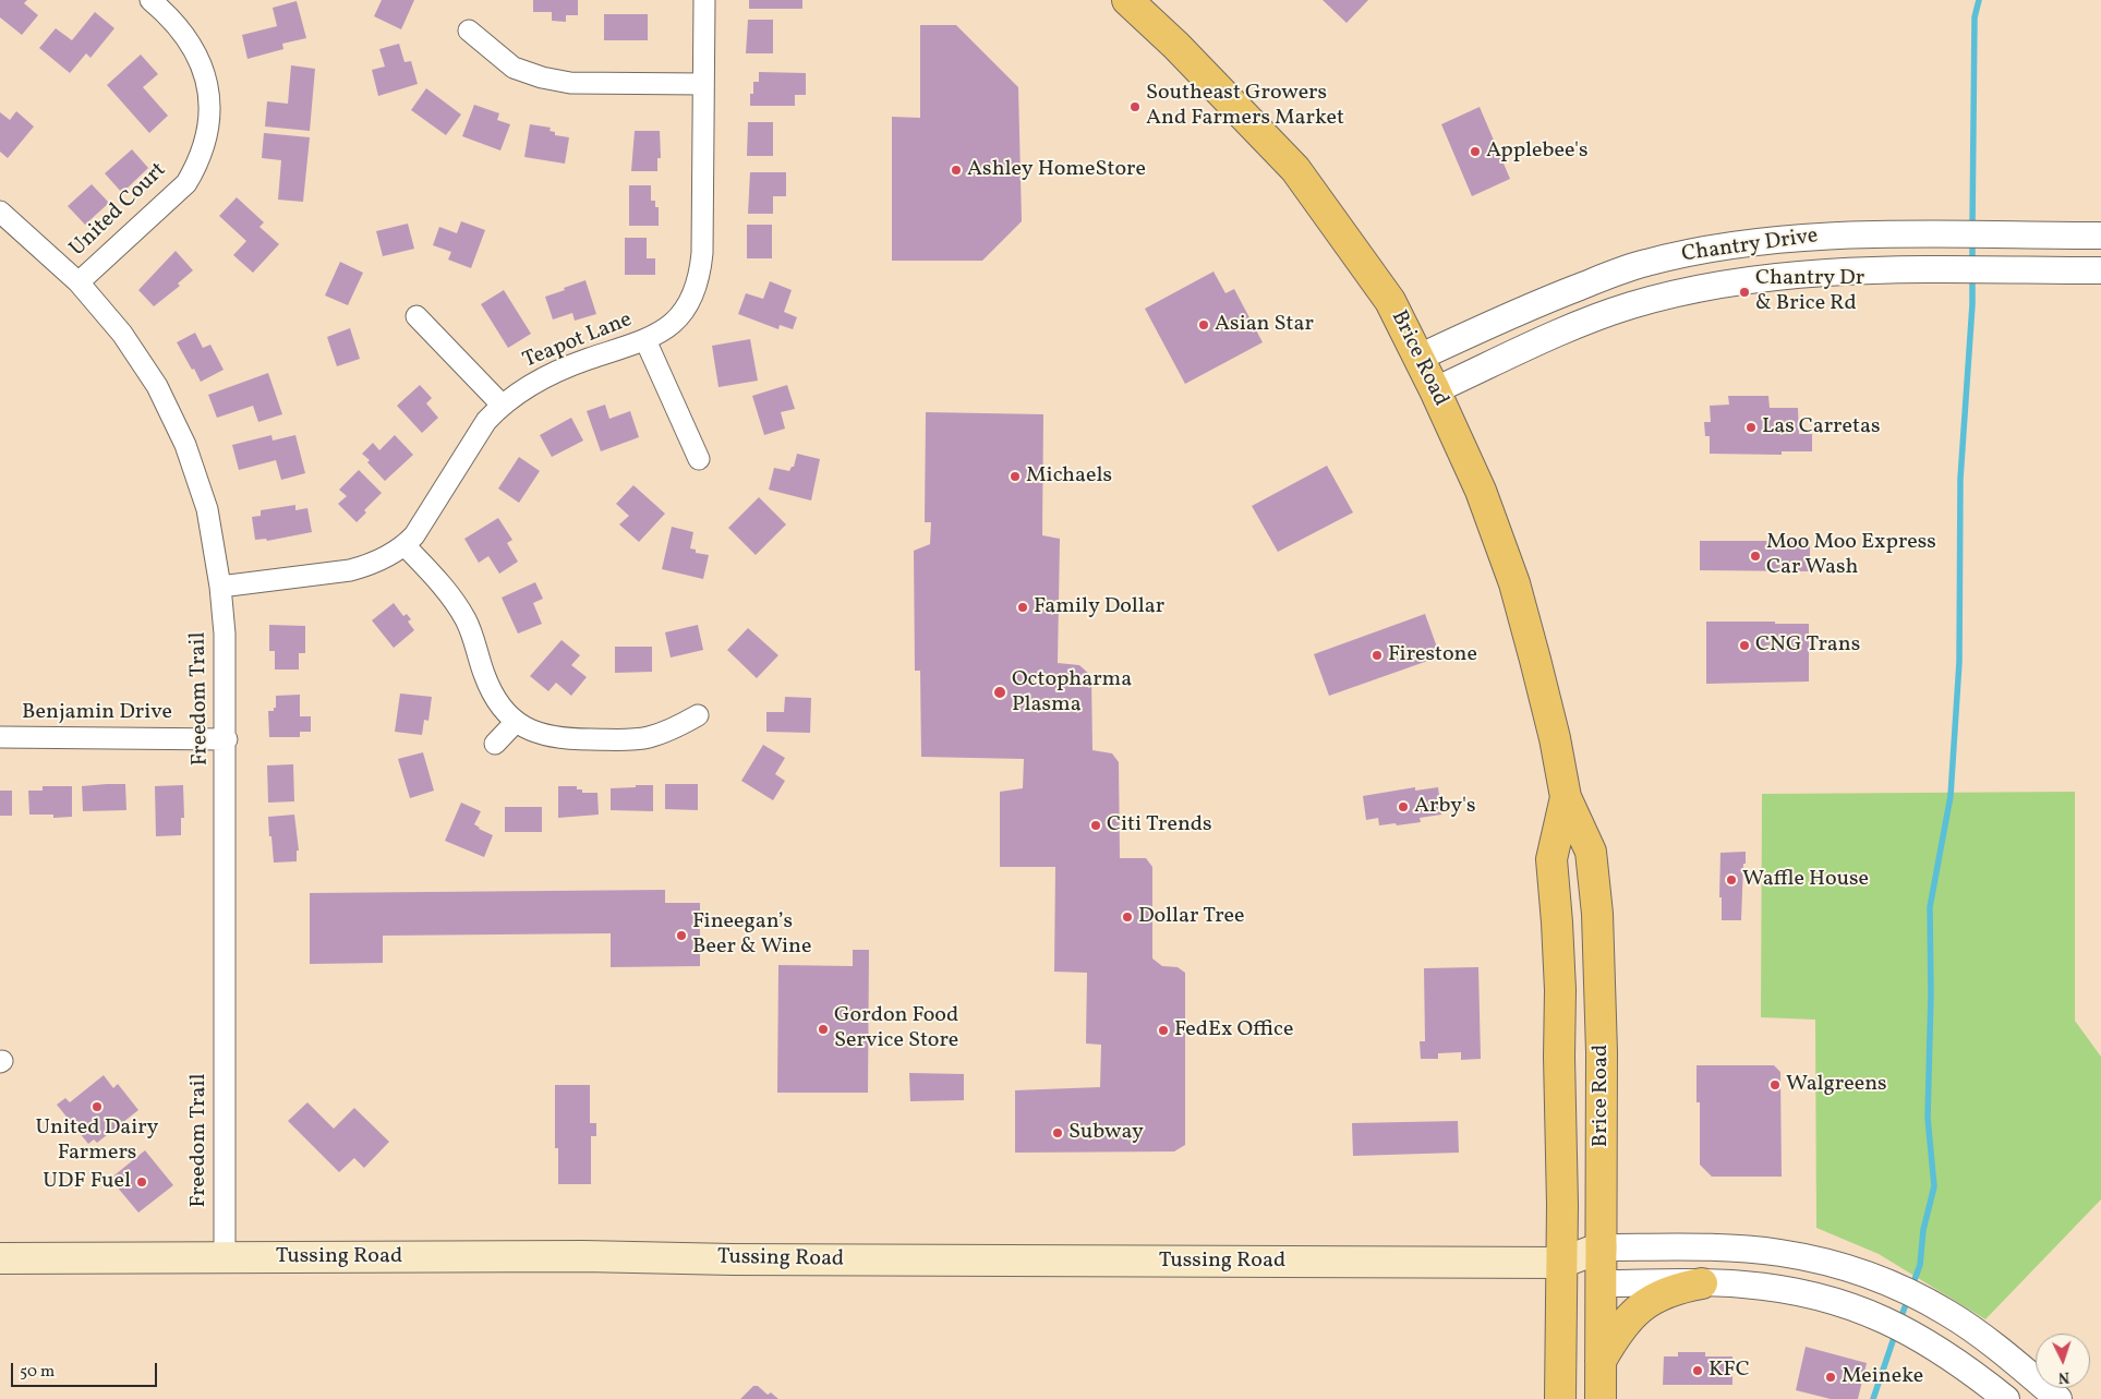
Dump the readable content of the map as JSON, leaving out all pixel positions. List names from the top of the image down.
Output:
{
  "streets": {
    "main road": ["Brice Road", "Tussing Road"],
    "street": [
      "United Court",
      "Chantry Drive",
      "Teapot Lane",
      "Freedom Trail",
      "Benjamin Drive"
    ]
  },
  "crossings": [
    ["United Court", "Freedom Trail"],
    ["Chantry Drive", "Brice Road"],
    ["Teapot Lane", "Freedom Trail"],
    ["Brice Road", "Tussing Road"],
    ["Freedom Trail", "Benjamin Drive"],
    ["Freedom Trail", "Tussing Road"]
  ],
  "places": [
    "Southeast Growers And Farmers Market",
    "Applebee's",
    "Ashley HomeStore",
    "Chantry Dr & Brice Rd",
    "Asian Star",
    "Las Carretas",
    "Michaels",
    "Moo Moo Express Car Wash",
    "Family Dollar",
    "CNG Trans",
    "Firestone",
    "Octopharma Plasma",
    "Arby's",
    "Citi Trends",
    "Waffle House",
    "Dollar Tree",
    "Fineegan’s Beer & Wine",
    "Gordon Food Service Store",
    "FedEx Office",
    "Walgreens",
    "United Dairy Farmers",
    "Subway",
    "UDF Fuel",
    "KFC",
    "Meineke"
  ],
  "scale_bar": "50 m",
  "north": "bottom"
}
